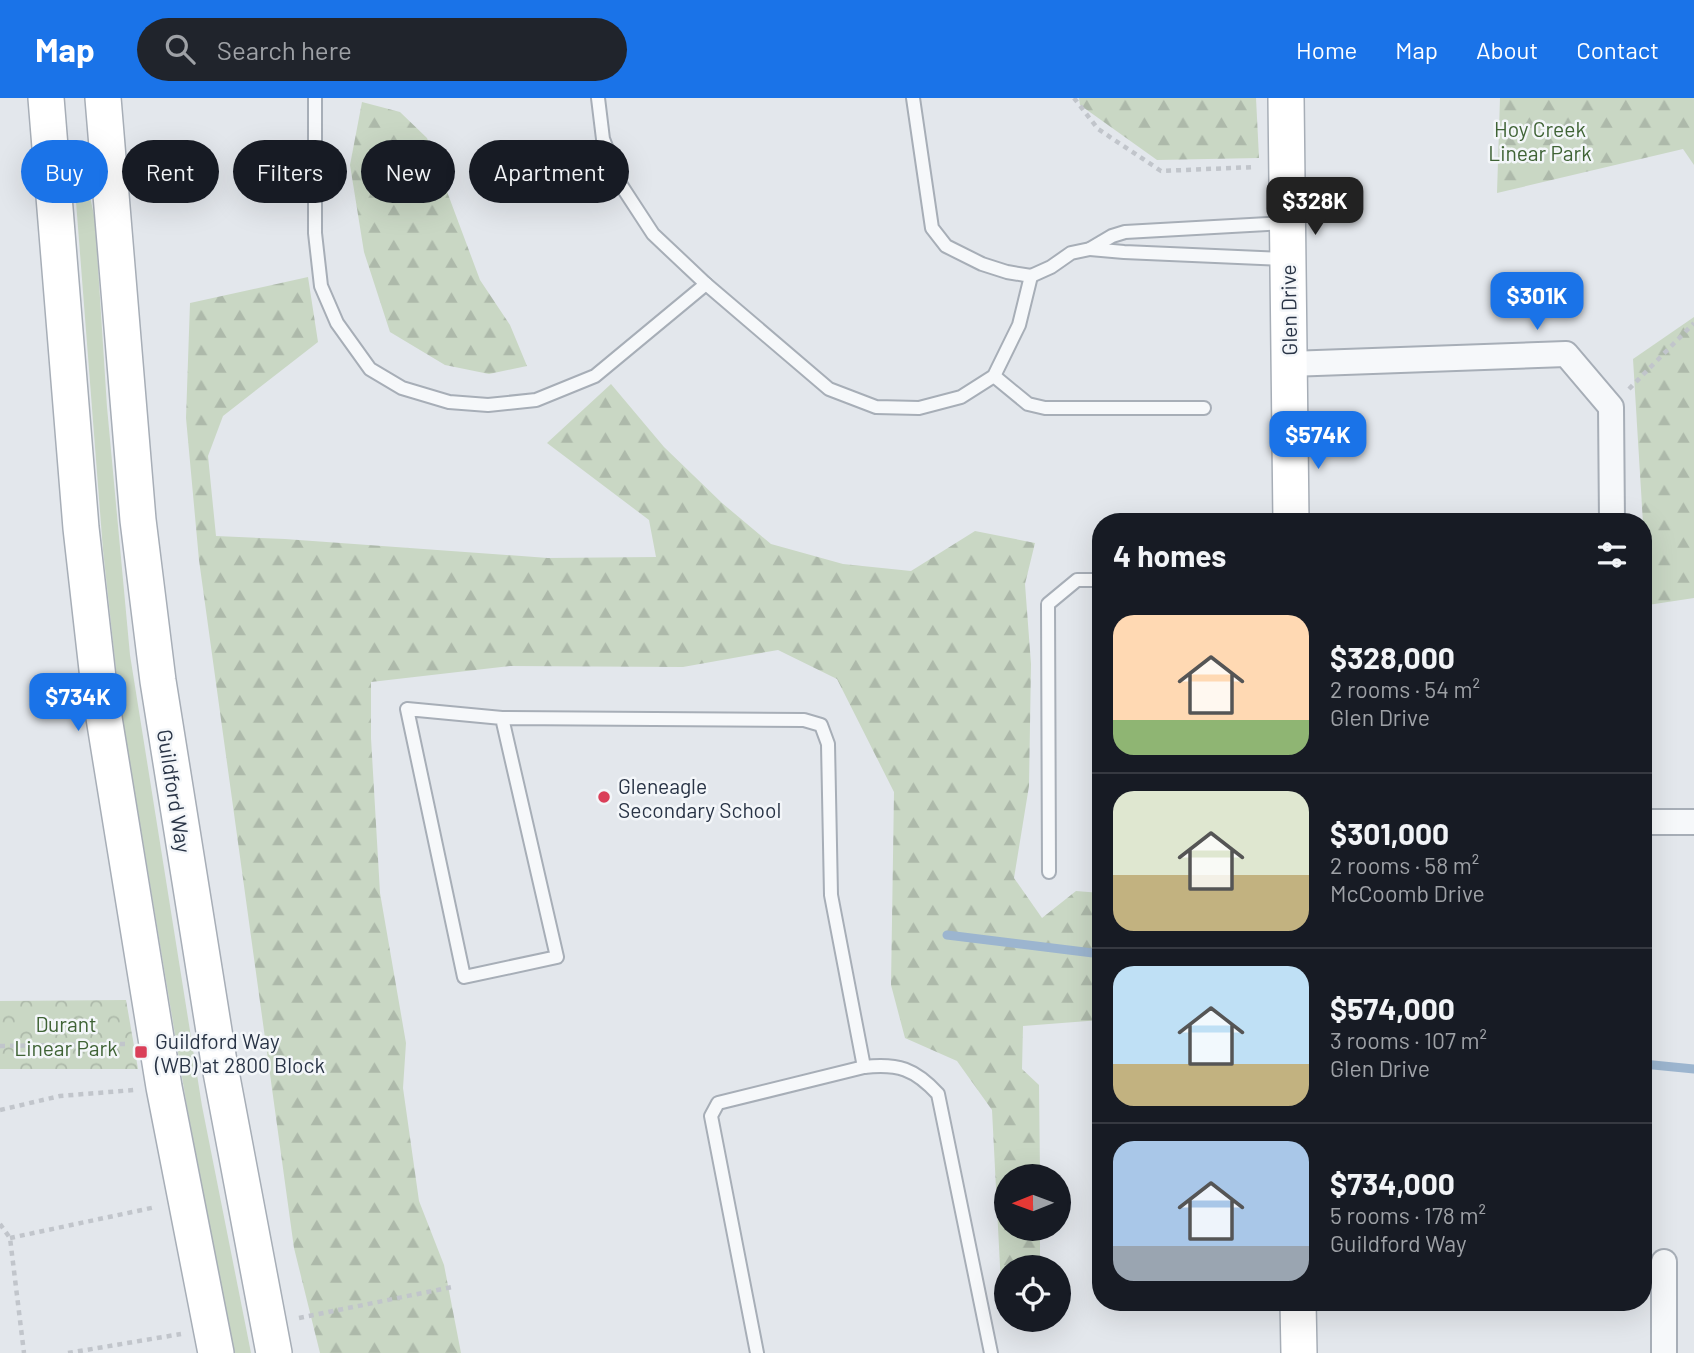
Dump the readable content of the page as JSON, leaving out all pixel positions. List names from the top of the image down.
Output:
{
  "streets": {
    "main road": ["Glen Drive", "Guildford Way"]
  },
  "parks": ["Hoy Creek Linear Park", "Durant Linear Park"],
  "places": {
    "other": ["Gleneagle Secondary School"],
    "transit": ["Guildford Way (WB) at 2800 Block"]
  },
  "north": "left",
  "page": {
    "header": "Map",
    "search": "Search here",
    "nav": [
      "Home",
      "Map",
      "About",
      "Contact"
    ],
    "chip": [
      "Buy",
      "Rent",
      "Filters",
      "New",
      "Apartment"
    ],
    "price": [
      "$328K",
      "$301K",
      "$574K",
      "$734K"
    ],
    "heading": "4 homes",
    "list": [
      {
        "name": "$328,000",
        "note": "2 rooms · 54 m² · Glen Drive"
      },
      {
        "name": "$301,000",
        "note": "2 rooms · 58 m² · McCoomb Drive"
      },
      {
        "name": "$574,000",
        "note": "3 rooms · 107 m² · Glen Drive"
      },
      {
        "name": "$734,000",
        "note": "5 rooms · 178 m² · Guildford Way"
      }
    ]
  }
}
